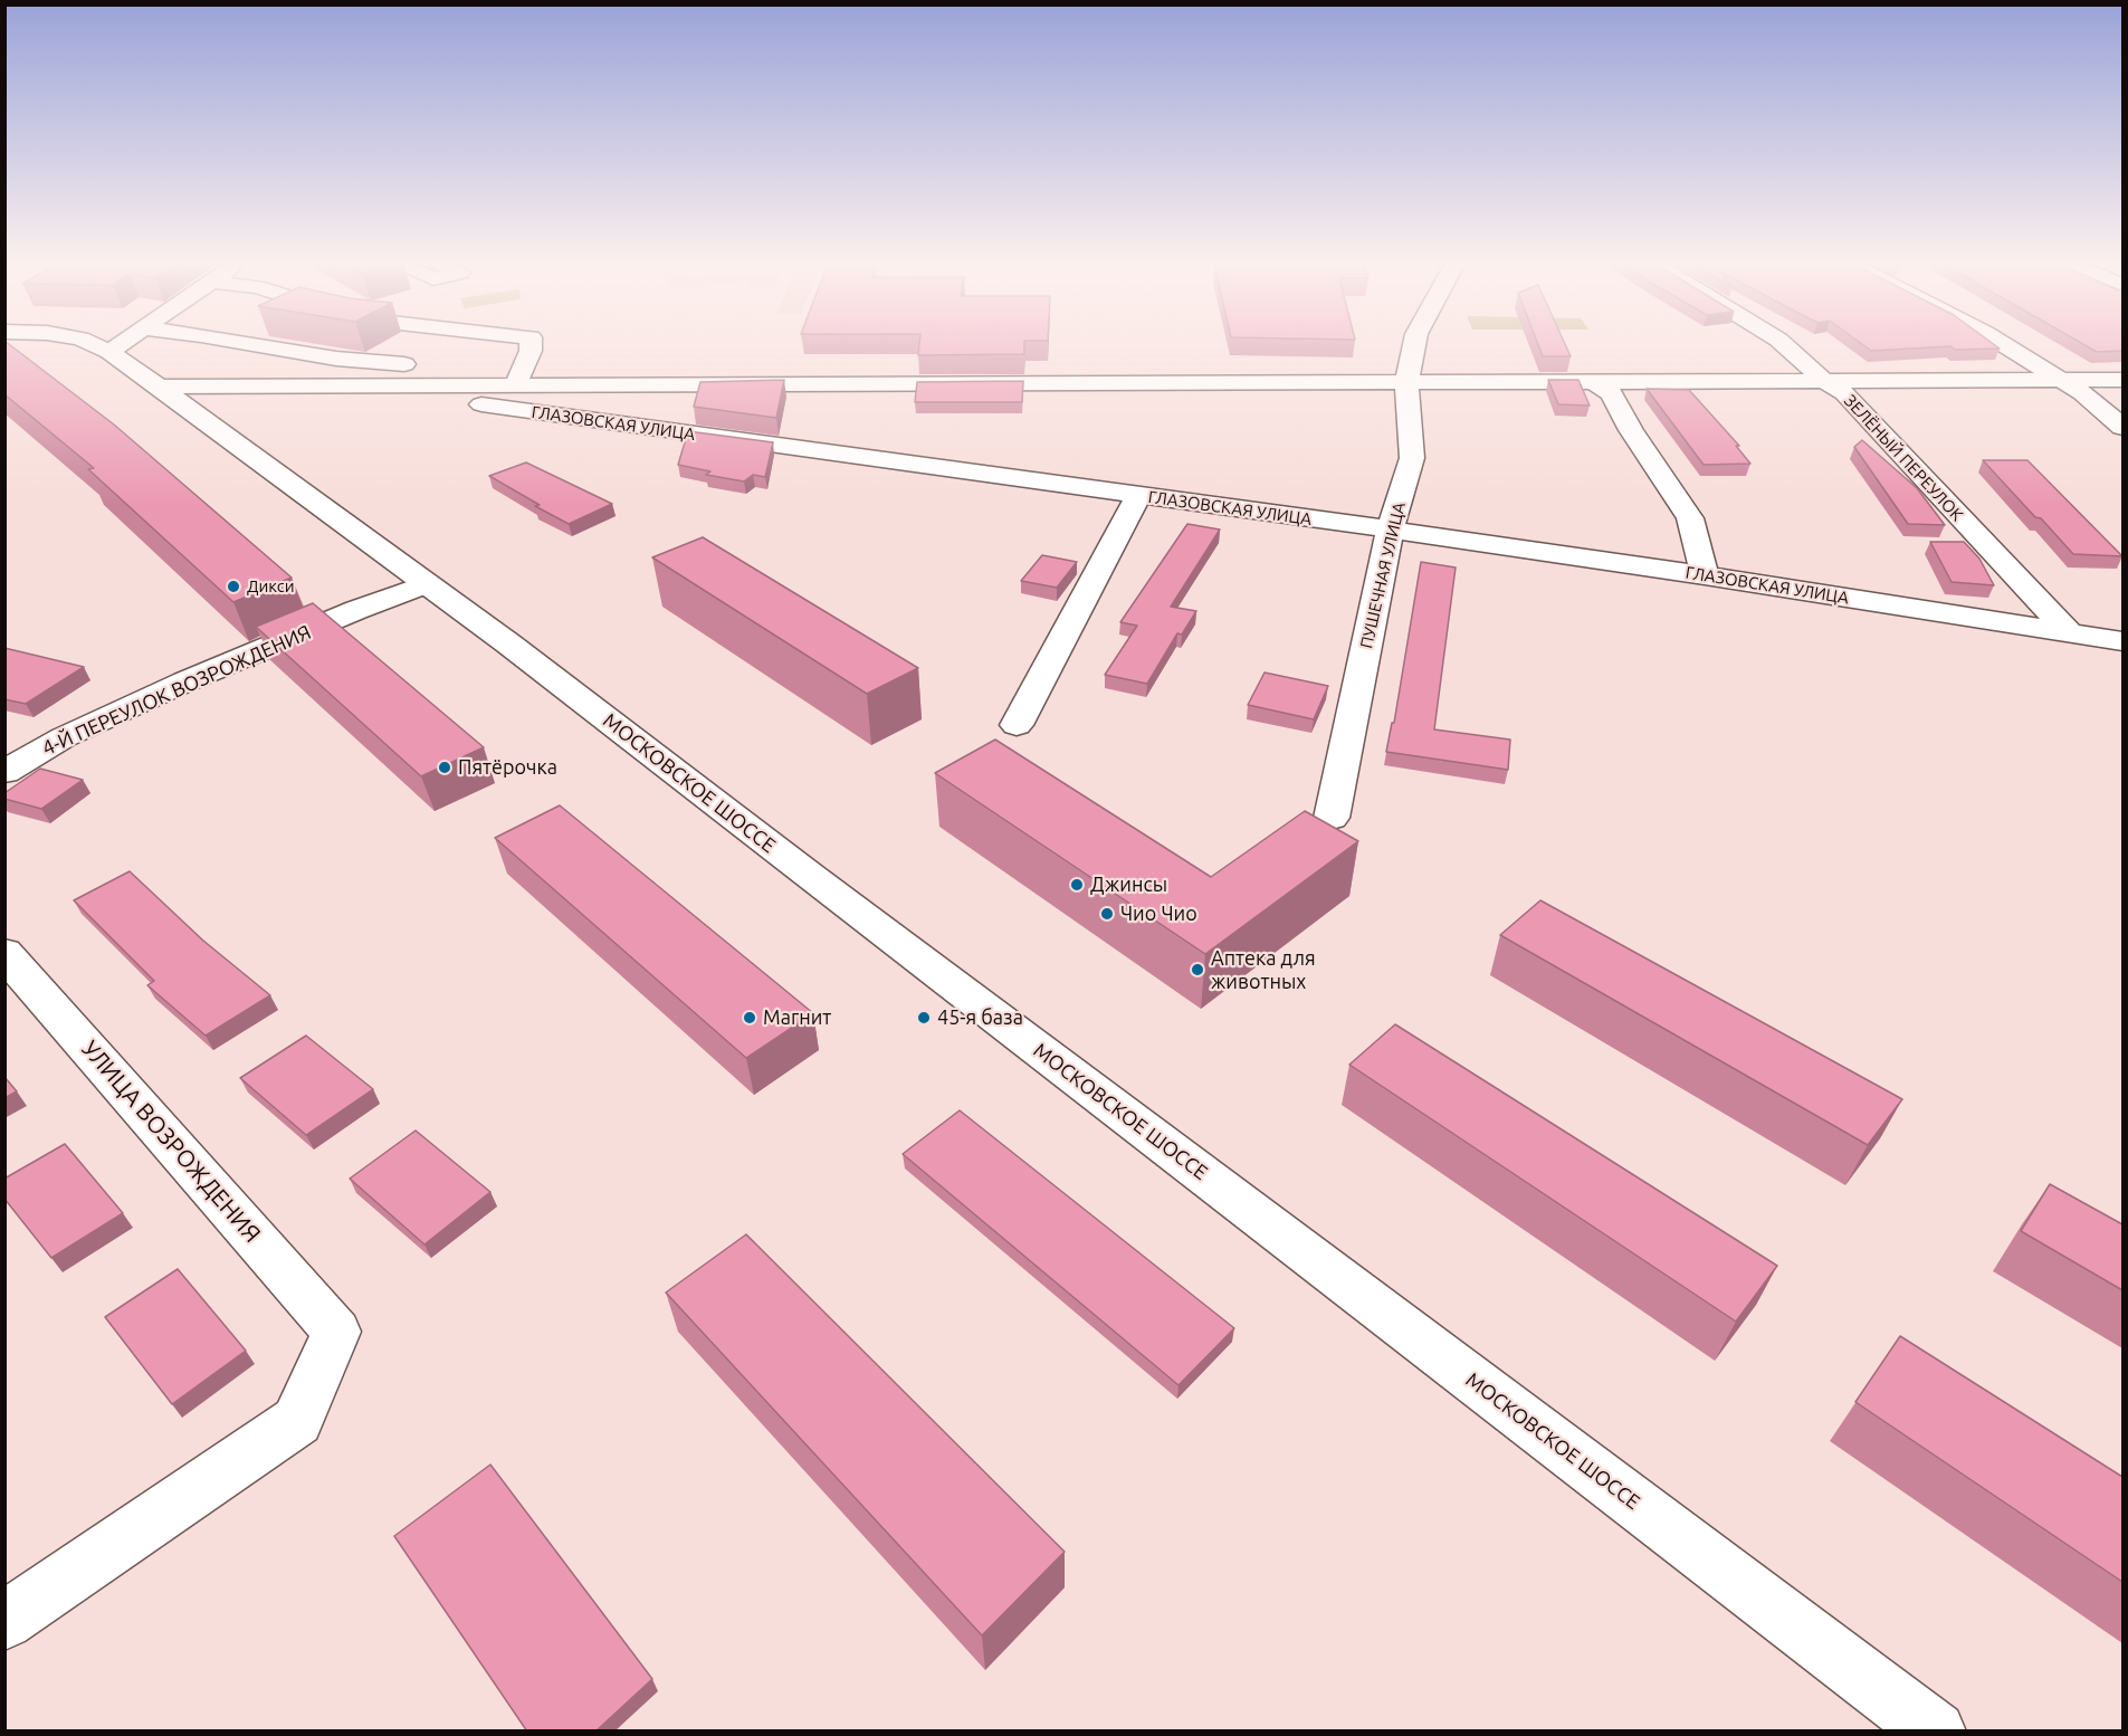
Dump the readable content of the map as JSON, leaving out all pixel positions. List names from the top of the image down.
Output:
{
  "streets": {
    "street": [
      "ГЛАЗОВСКАЯ УЛИЦА",
      "ЗЕЛЁНЫЙ ПЕРЕУЛОК",
      "ПУШЕЧНАЯ УЛИЦА",
      "4-Й ПЕРЕУЛОК ВОЗРОЖДЕНИЯ",
      "МОСКОВСКОЕ ШОССЕ",
      "УЛИЦА ВОЗРОЖДЕНИЯ"
    ]
  },
  "crossings": [
    ["ГЛАЗОВСКАЯ УЛИЦА", "ЗЕЛЁНЫЙ ПЕРЕУЛОК"],
    ["ГЛАЗОВСКАЯ УЛИЦА", "ПУШЕЧНАЯ УЛИЦА"],
    ["4-Й ПЕРЕУЛОК ВОЗРОЖДЕНИЯ", "МОСКОВСКОЕ ШОССЕ"]
  ],
  "places": [
    "Дикси",
    "Пятёрочка",
    "Джинсы",
    "Чио Чио",
    "Аптека для животных",
    "Магнит",
    "45-я база"
  ]
}
